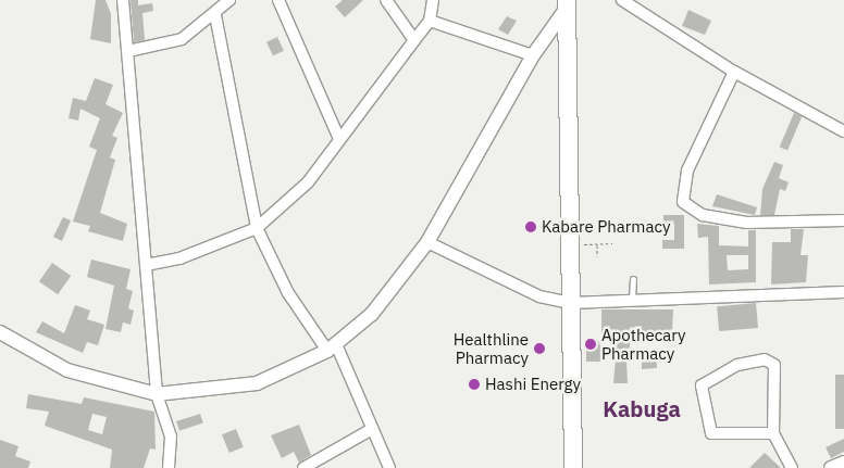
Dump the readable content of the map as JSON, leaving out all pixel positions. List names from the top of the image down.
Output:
{
  "districts": ["Kabuga"],
  "places": [
    "Kabare Pharmacy",
    "Apothecary Pharmacy",
    "Healthline Pharmacy",
    "Hashi Energy"
  ]
}
